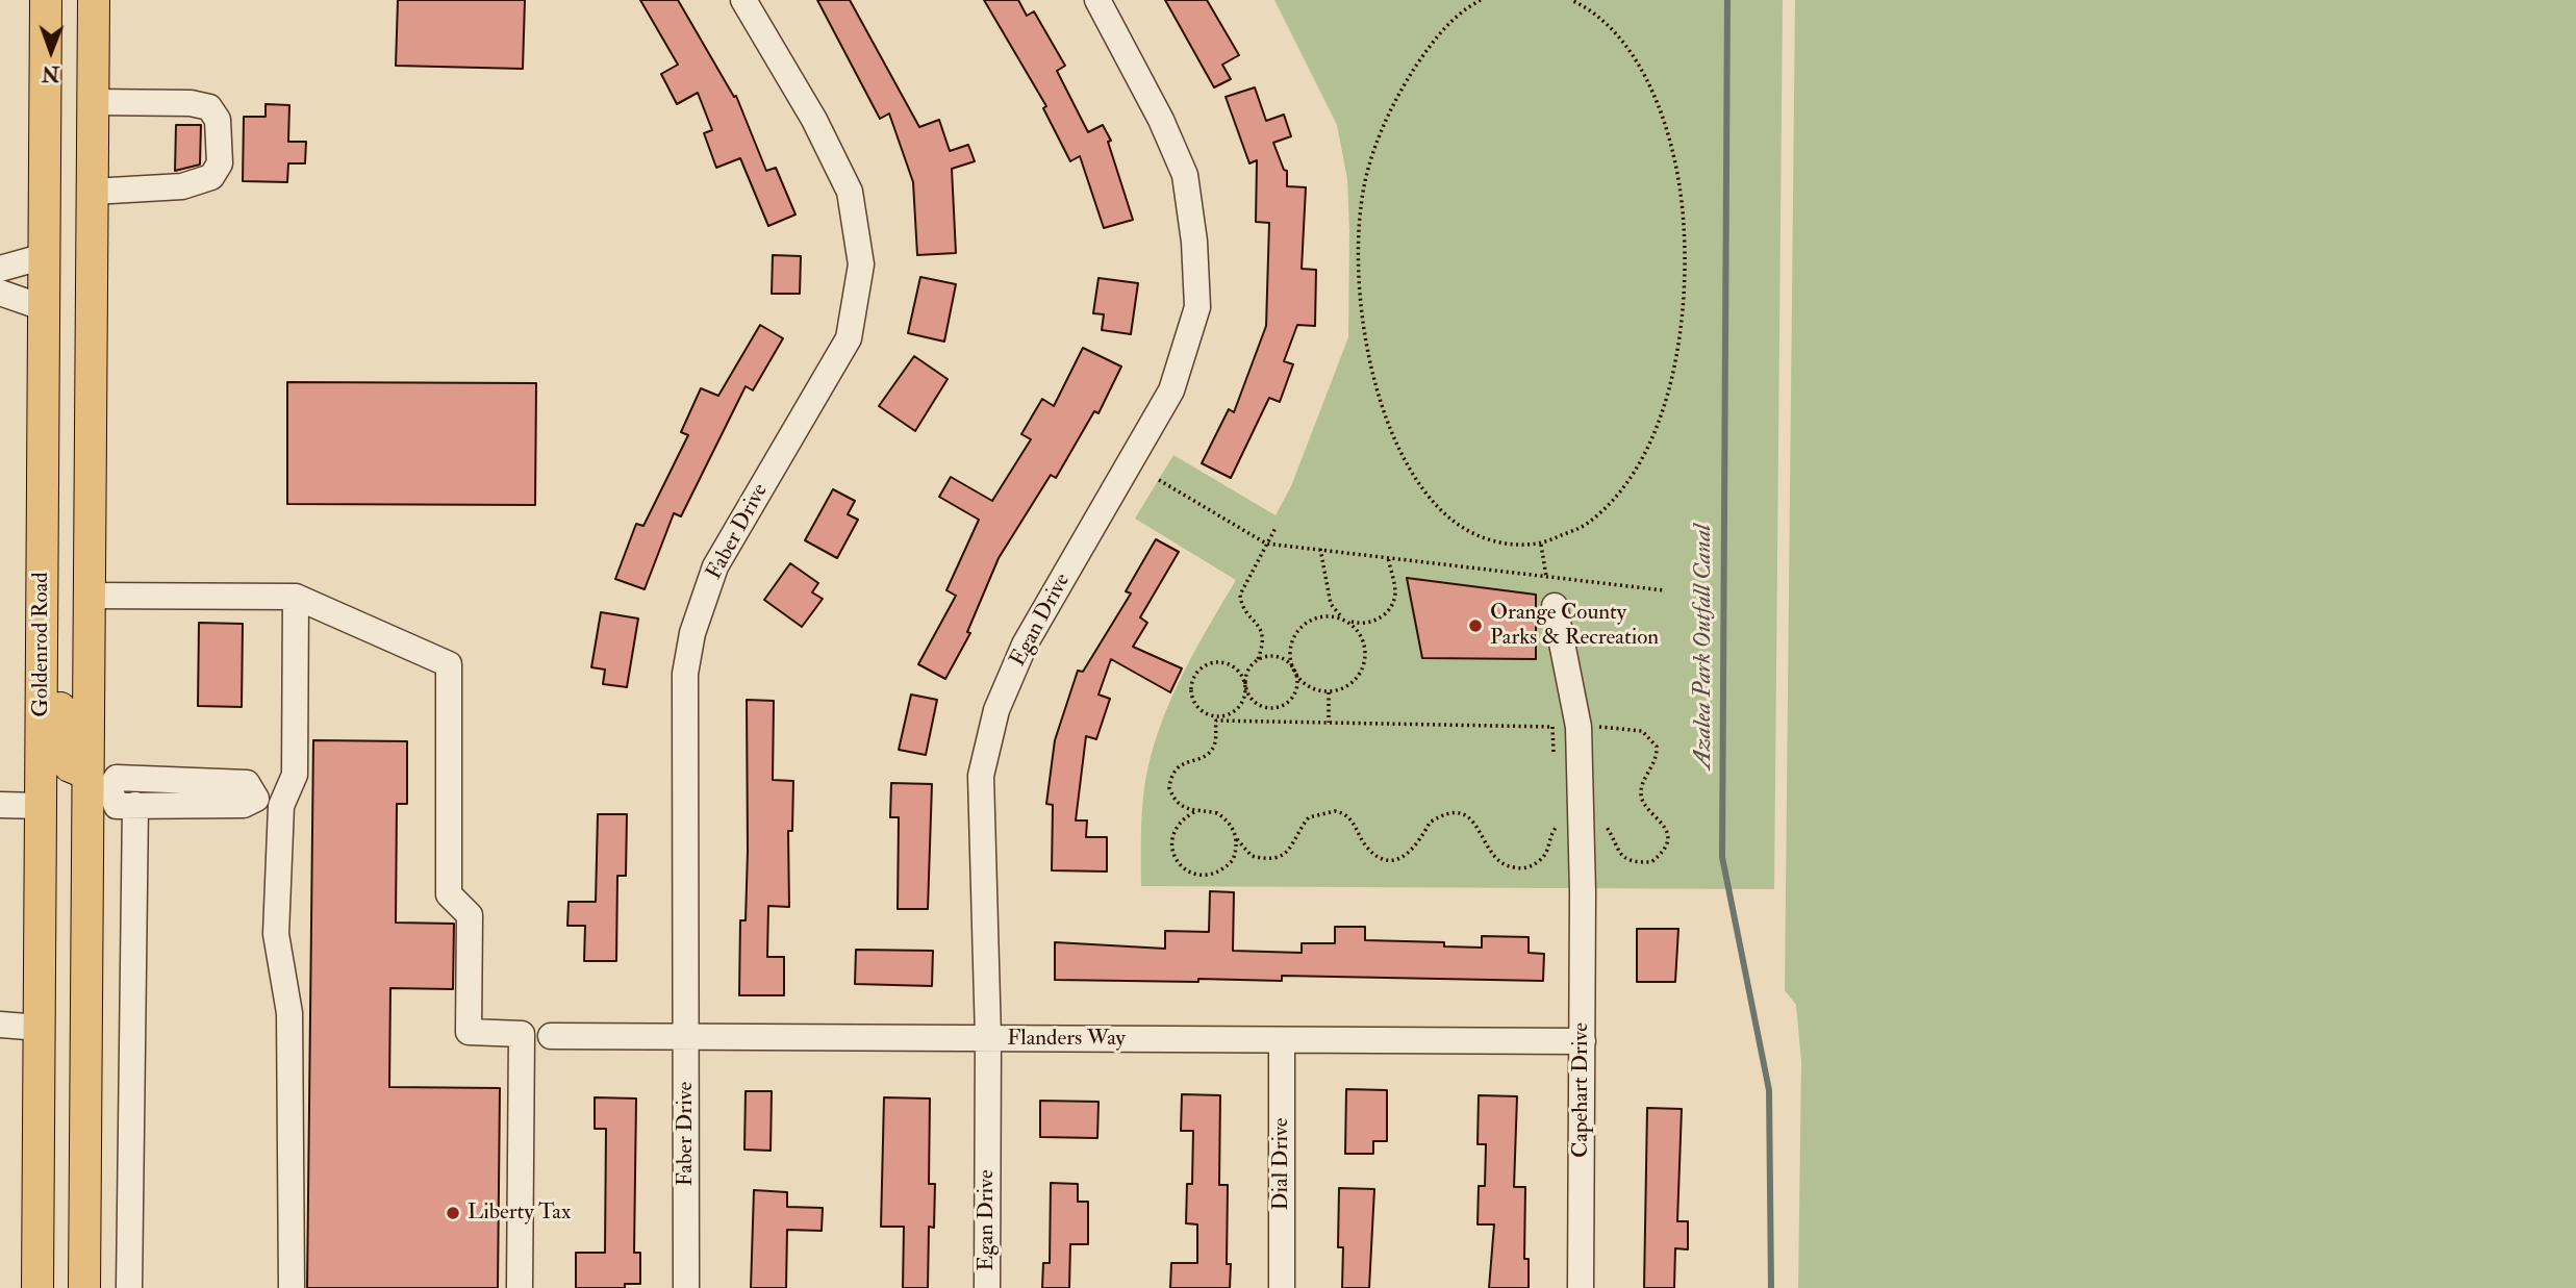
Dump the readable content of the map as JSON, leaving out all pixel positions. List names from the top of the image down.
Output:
{
  "streets": {
    "main road": ["Goldenrod Road"],
    "street": [
      "Faber Drive",
      "Egan Drive",
      "Flanders Way",
      "Capehart Drive",
      "Dial Drive"
    ]
  },
  "crossings": [
    ["Faber Drive", "Flanders Way"],
    ["Egan Drive", "Flanders Way"],
    ["Flanders Way", "Capehart Drive"],
    ["Flanders Way", "Dial Drive"]
  ],
  "water": ["Azalea Park Outfall Canal"],
  "places": ["Orange County Parks & Recreation", "Liberty Tax"],
  "north": "bottom"
}
